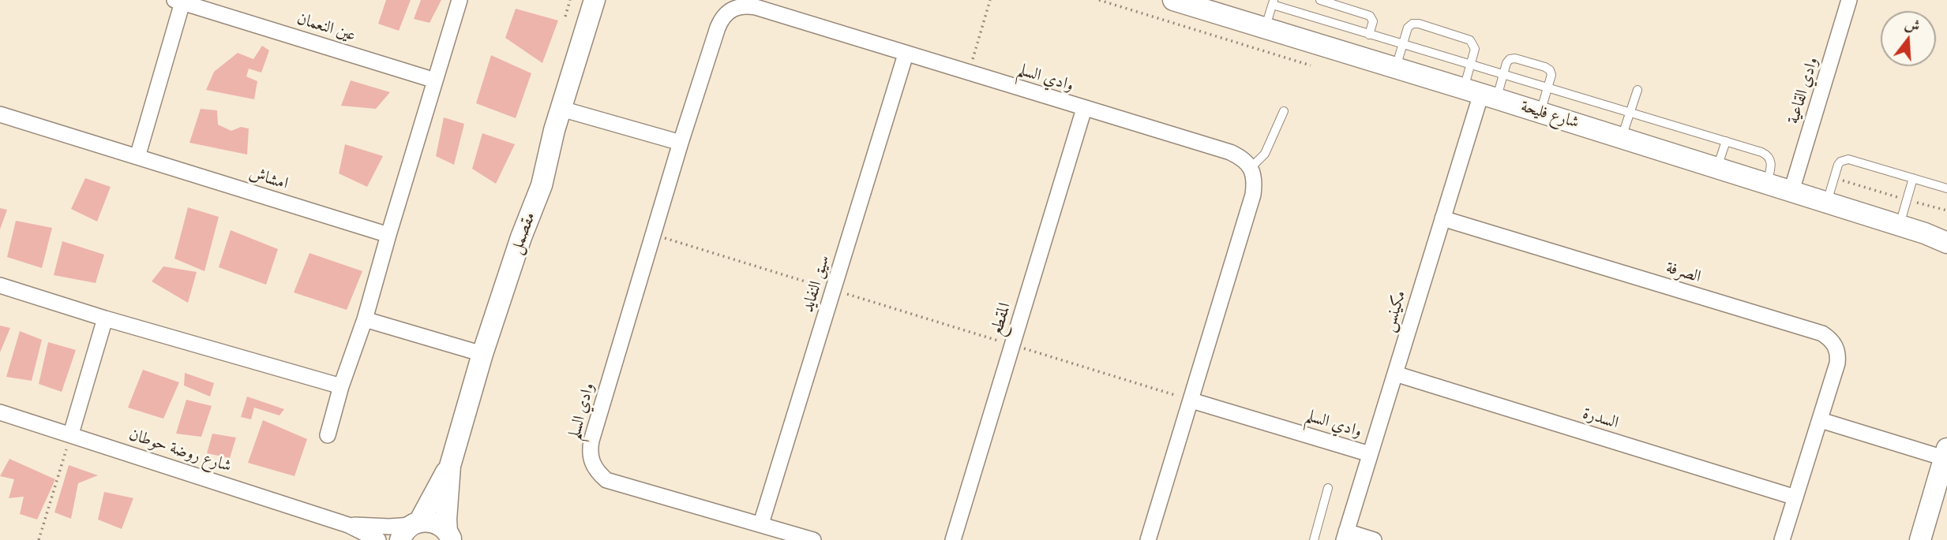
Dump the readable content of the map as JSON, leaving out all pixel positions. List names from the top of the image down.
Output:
{
  "streets": {
    "street": [
      "عين النعمان",
      "وادي السلم",
      "وادي القاعية",
      "شارع فليحة",
      "امشاش",
      "مقصمل",
      "الصرفة",
      "سيق النفايد",
      "مكينس",
      "المقطع",
      "السدرة",
      "شارع روضة حوطان"
    ]
  },
  "crossings": [
    ["وادي السلم", "سيق النفايد"],
    ["وادي السلم", "مكينس"],
    ["وادي السلم", "المقطع"],
    ["وادي القاعية", "شارع فليحة"],
    ["شارع فليحة", "مكينس"],
    ["مقصمل", "شارع روضة حوطان"],
    ["الصرفة", "مكينس"],
    ["الصرفة", "السدرة"],
    ["مكينس", "السدرة"]
  ],
  "north": "top"
}
